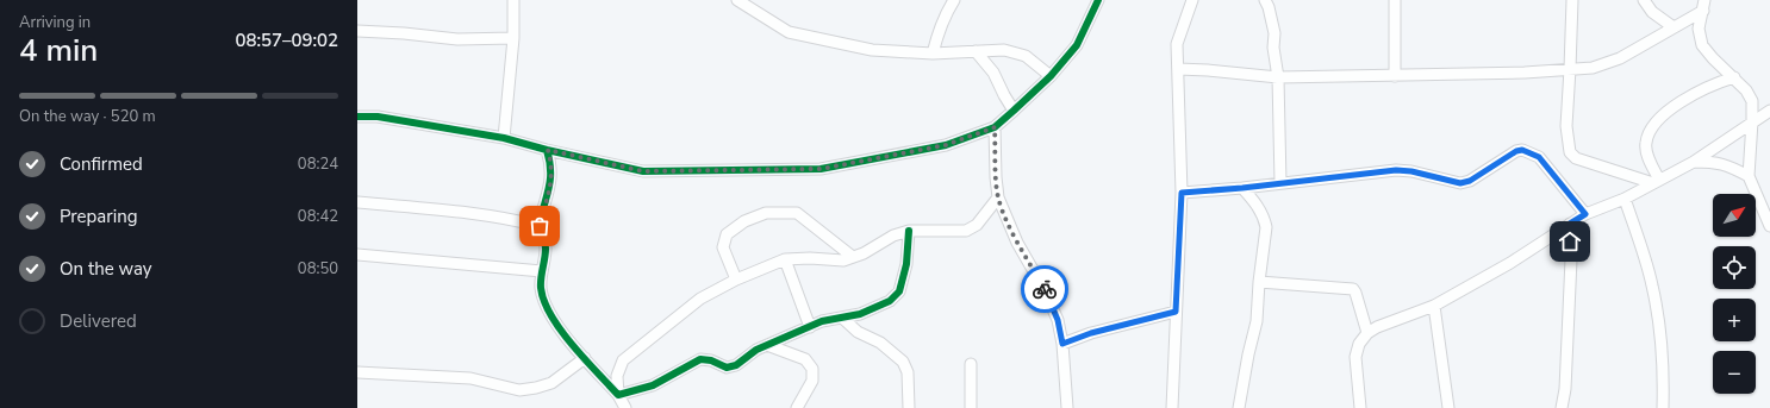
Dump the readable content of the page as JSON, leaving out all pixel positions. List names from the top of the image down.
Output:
{
  "north": "top right",
  "page": {
    "heading": ["4 min", "Arriving in", "08:57–09:02"],
    "bar": "On the way · 520 m",
    "list": [
      ["Confirmed", "08:24"],
      ["Preparing", "08:42"],
      ["On the way", "08:50"],
      "Delivered"
    ],
    "map_buttons": ["+", "−"]
  }
}
